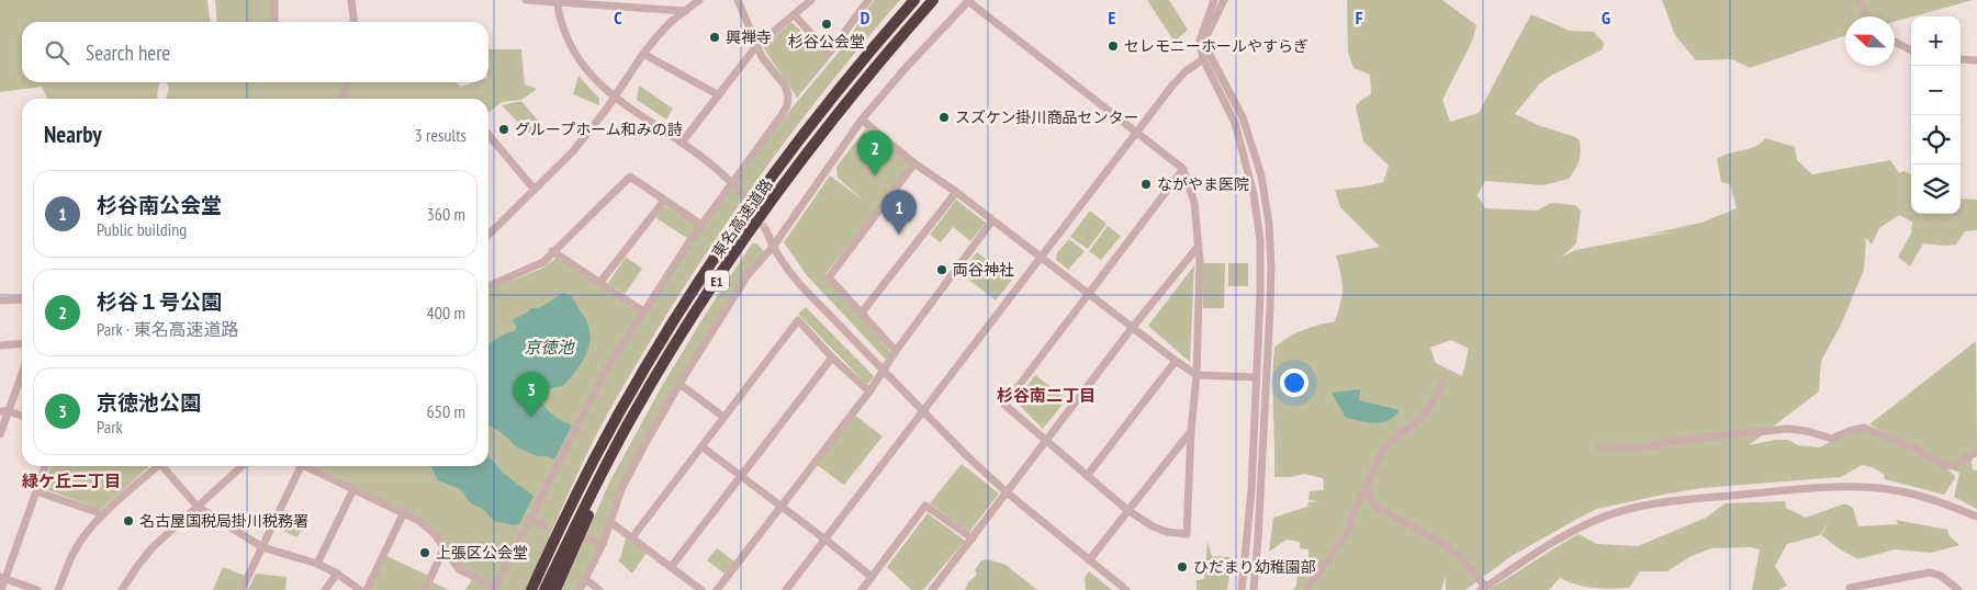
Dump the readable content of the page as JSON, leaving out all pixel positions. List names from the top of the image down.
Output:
{
  "streets": {
    "highway": ["東名高速道路", "E1"]
  },
  "districts": ["杉谷南二丁目", "緑ケ丘二丁目"],
  "water": ["京徳池"],
  "places": [
    "杉谷公会堂",
    "興禅寺",
    "セレモニーホールやすらぎ",
    "スズケン掛川商品センター",
    "グループホーム和みの詩",
    "ながやま医院",
    "両谷神社",
    "名古屋国税局掛川税務署",
    "上張区公会堂",
    "ひだまり幼稚園部"
  ],
  "north": "left",
  "page": {
    "map_buttons": ["+", "−"],
    "search": "Search here",
    "heading": ["Nearby", "3 results"],
    "pins": ["2", "1", "3"],
    "list": [
      {
        "mark": "1",
        "name": "杉谷南公会堂",
        "note": "Public building",
        "value": "360 m"
      },
      {
        "mark": "2",
        "name": "杉谷１号公園",
        "note": "Park · 東名高速道路",
        "value": "400 m"
      },
      {
        "mark": "3",
        "name": "京徳池公園",
        "note": "Park",
        "value": "650 m"
      }
    ]
  },
  "grid": {
    "columns": [
      "C",
      "D",
      "E",
      "F",
      "G"
    ]
  }
}
